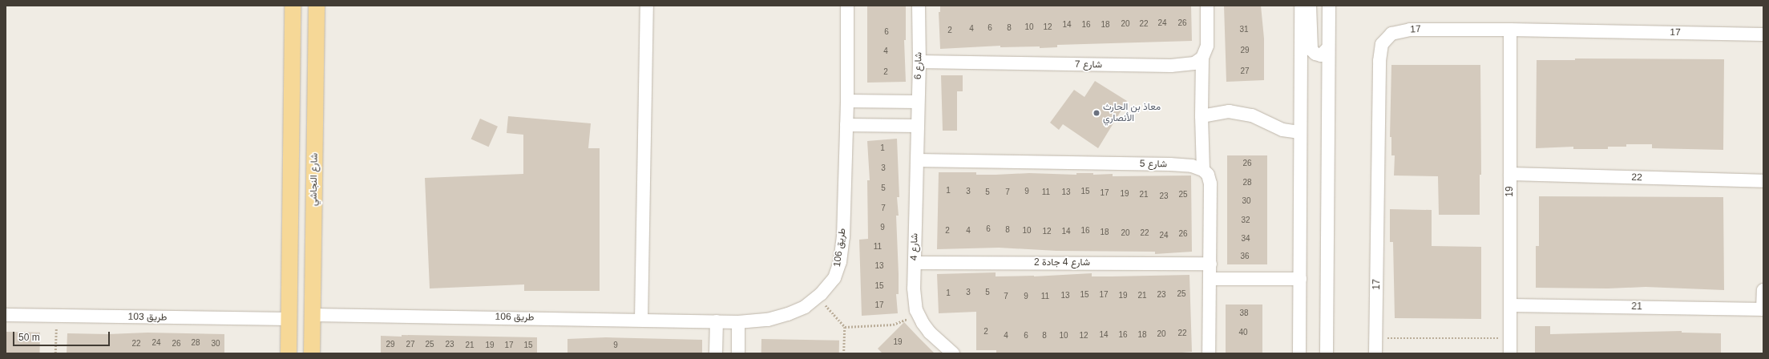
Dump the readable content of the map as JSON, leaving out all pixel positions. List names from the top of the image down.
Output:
{
  "streets": {
    "main road": ["شارع النجاشي"],
    "street": [
      "17",
      "شارع 7",
      "شارع 6",
      "شارع 5",
      "22",
      "19",
      "شارع 4",
      "طريق 106",
      "شارع 4 جادة 2",
      "21",
      "طريق 103"
    ]
  },
  "crossings": [
    ["17", "19"],
    ["شارع 7", "شارع 6"],
    ["شارع 6", "شارع 4"],
    ["شارع 5", "شارع 4"],
    ["22", "19"],
    ["شارع النجاشي", "طريق 106"],
    ["19", "21"],
    ["شارع 4", "شارع 4 جادة 2"]
  ],
  "places": ["معاذ بن الحارث الأنصاري"],
  "house_numbers": [
    "24",
    "26",
    "20",
    "22",
    "14",
    "16",
    "18",
    "10",
    "12",
    "6",
    "8",
    "4",
    "31",
    "2",
    "6",
    "29",
    "4",
    "27",
    "2",
    "1",
    "26",
    "3",
    "28",
    "5",
    "1",
    "3",
    "9",
    "15",
    "5",
    "7",
    "11",
    "13",
    "17",
    "19",
    "21",
    "25",
    "23",
    "30",
    "7",
    "32",
    "9",
    "6",
    "8",
    "2",
    "4",
    "10",
    "16",
    "12",
    "14",
    "18",
    "20",
    "22",
    "26",
    "24",
    "34",
    "11",
    "36",
    "13",
    "15",
    "3",
    "5",
    "1",
    "25",
    "15",
    "17",
    "23",
    "13",
    "19",
    "21",
    "7",
    "9",
    "11",
    "17",
    "38",
    "2",
    "40",
    "22",
    "20",
    "14",
    "16",
    "18",
    "4",
    "6",
    "8",
    "10",
    "12",
    "19",
    "24",
    "28",
    "22",
    "26",
    "30",
    "29",
    "27",
    "25",
    "23",
    "21",
    "19",
    "17",
    "15",
    "9"
  ],
  "scale_bar": "50 m"
}
